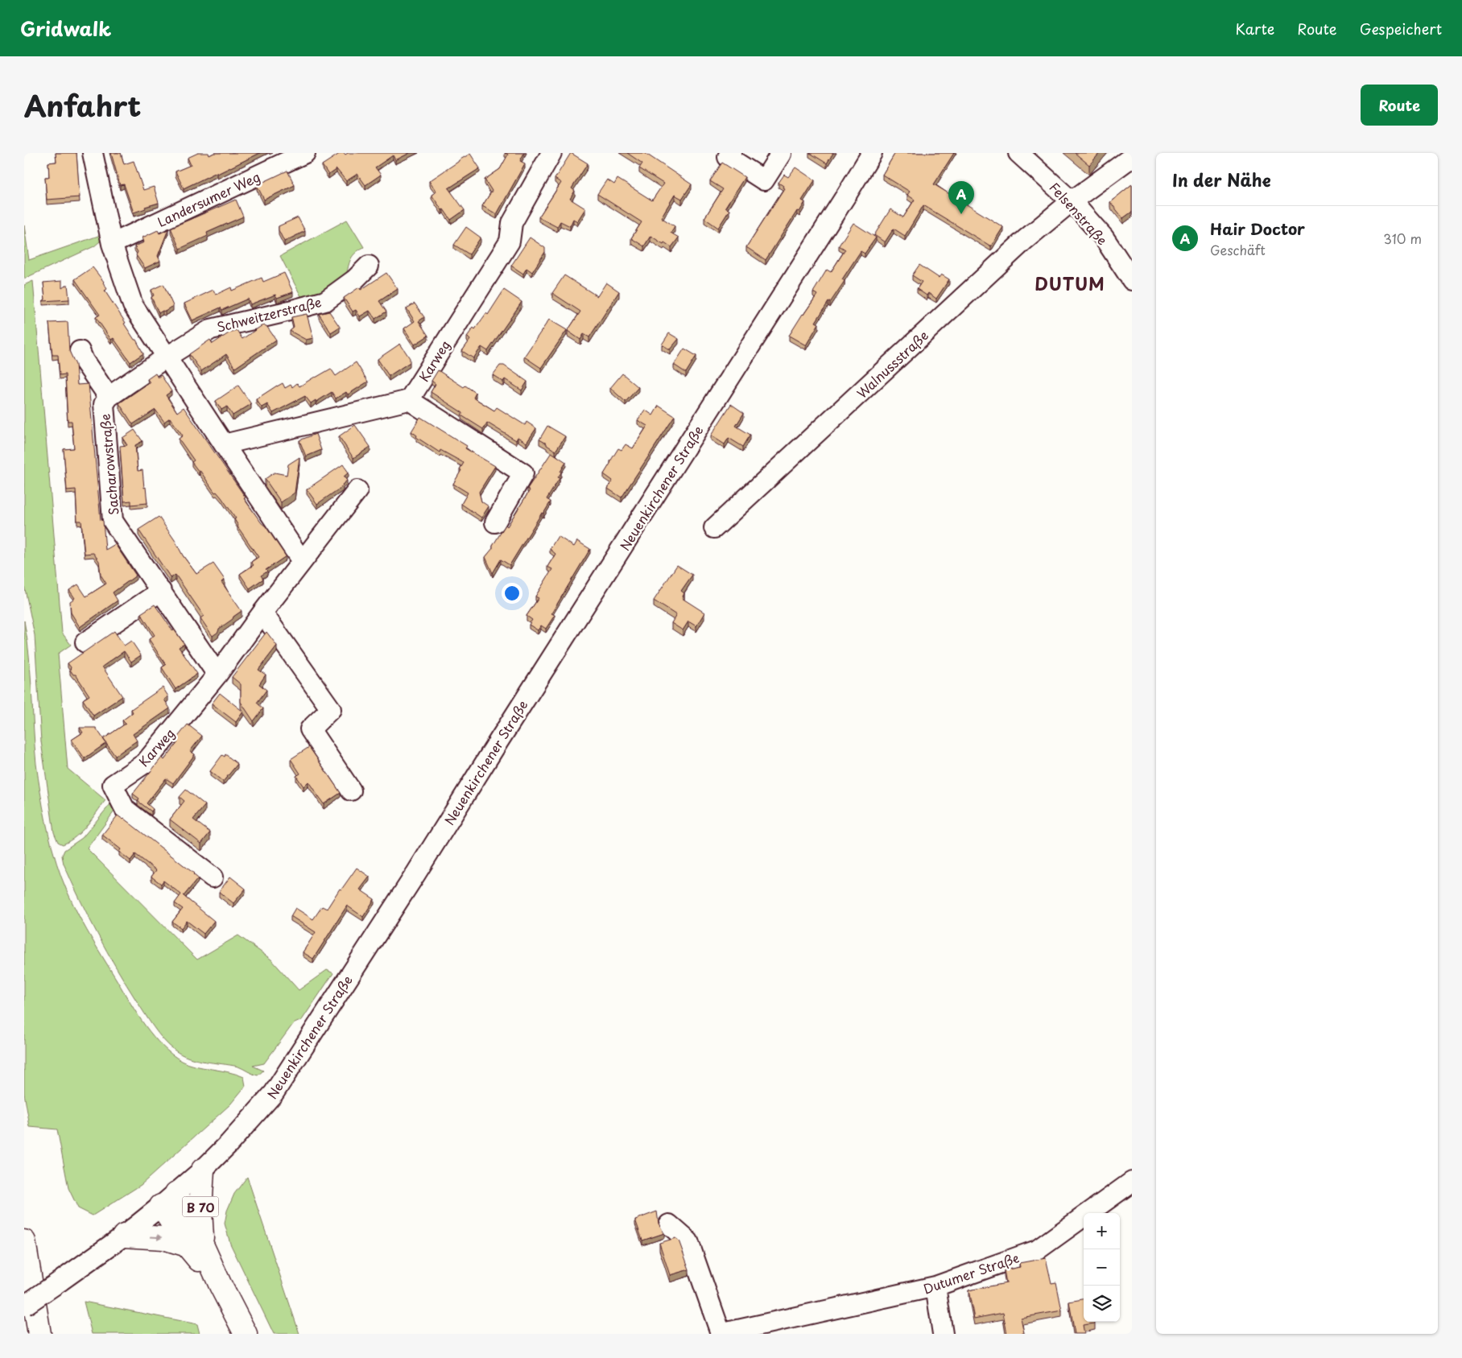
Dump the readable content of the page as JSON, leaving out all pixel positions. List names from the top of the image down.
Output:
{
  "streets": {
    "highway": ["B 70"],
    "street": [
      "Landersumer Weg",
      "Felsenstraße",
      "Schweitzerstraße",
      "Karweg",
      "Walnussstraße",
      "Sacharowstraße",
      "Neuenkirchener Straße",
      "Dutumer Straße"
    ]
  },
  "crossings": [
    ["Felsenstraße", "Walnussstraße"],
    ["Schweitzerstraße", "Sacharowstraße"],
    ["Karweg", "Sacharowstraße"],
    ["Neuenkirchener Straße", "B 70"]
  ],
  "districts": ["DUTUM"],
  "page": {
    "header": "Gridwalk",
    "nav": ["Karte", "Route", "Gespeichert"],
    "title": "Anfahrt",
    "buttons": "Route",
    "heading": "In der Nähe",
    "pins": "A",
    "list": [
      {
        "mark": "A",
        "name": "Hair Doctor",
        "note": "Geschäft",
        "value": "310 m"
      }
    ],
    "map_buttons": ["+", "−"]
  }
}
